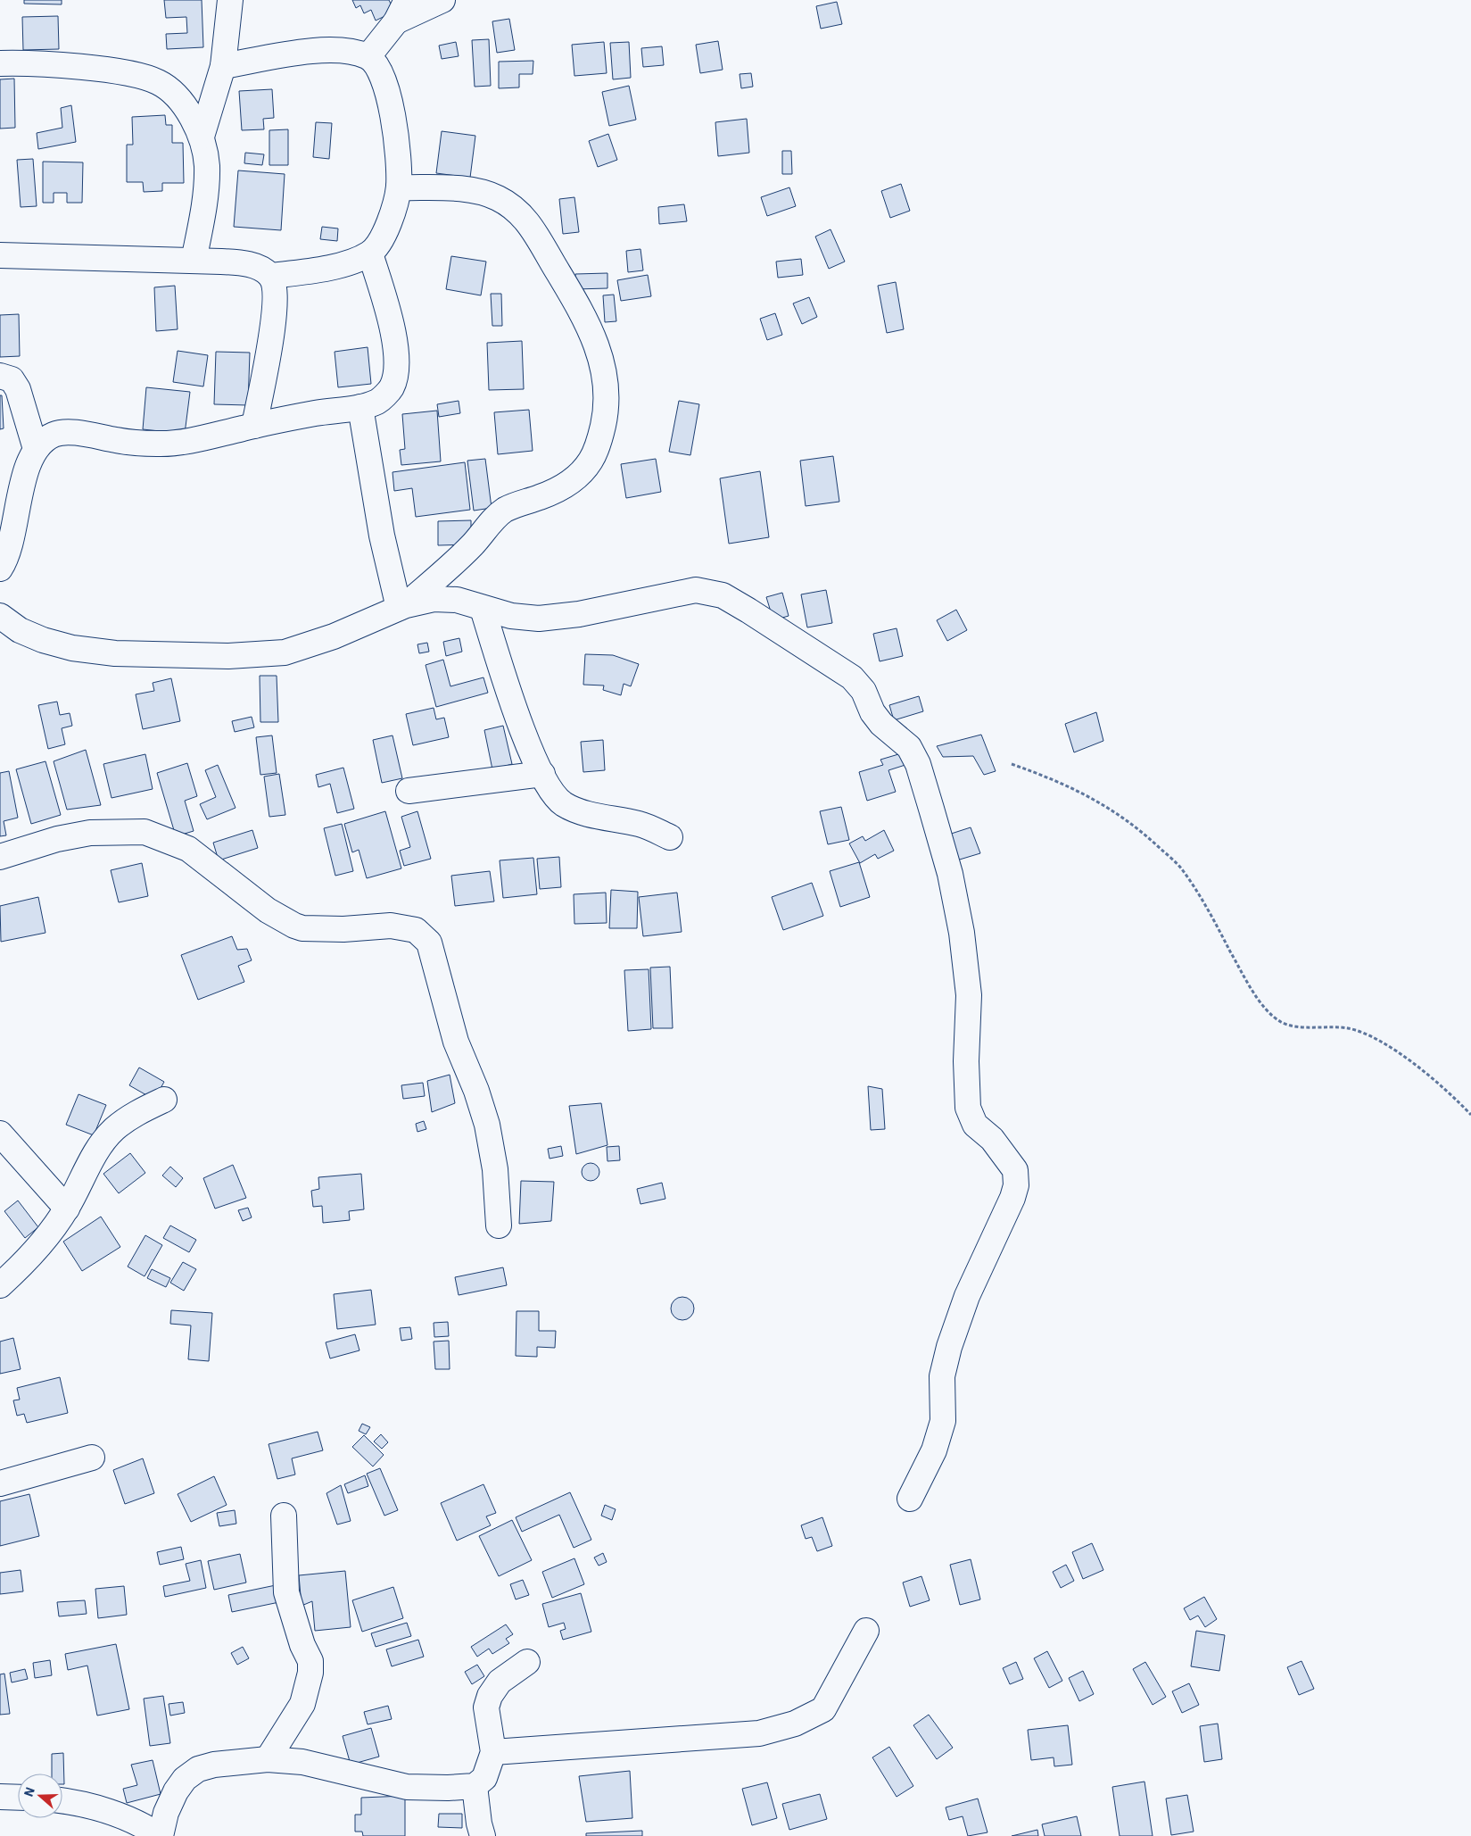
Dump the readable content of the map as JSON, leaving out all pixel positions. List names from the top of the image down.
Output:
{
  "north": "left"
}
